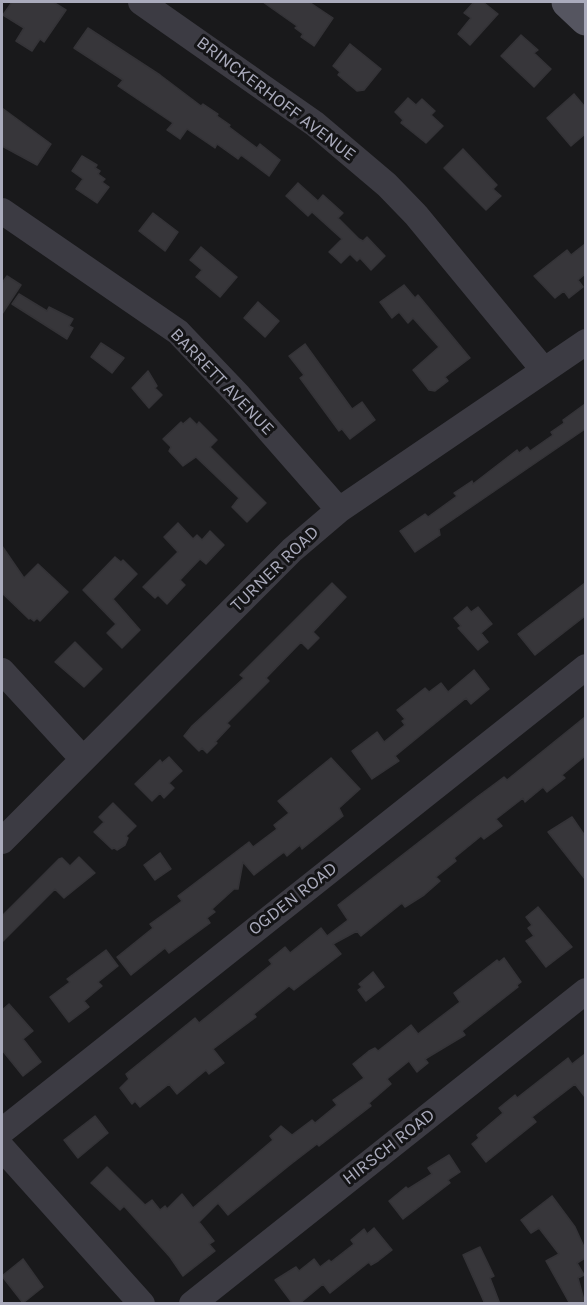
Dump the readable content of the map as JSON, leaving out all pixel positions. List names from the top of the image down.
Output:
{
  "streets": {
    "street": [
      "BRINCKERHOFF AVENUE",
      "BARRETT AVENUE",
      "TURNER ROAD",
      "OGDEN ROAD",
      "HIRSCH ROAD"
    ]
  },
  "crossings": [
    ["BRINCKERHOFF AVENUE", "TURNER ROAD"],
    ["BARRETT AVENUE", "TURNER ROAD"]
  ]
}
